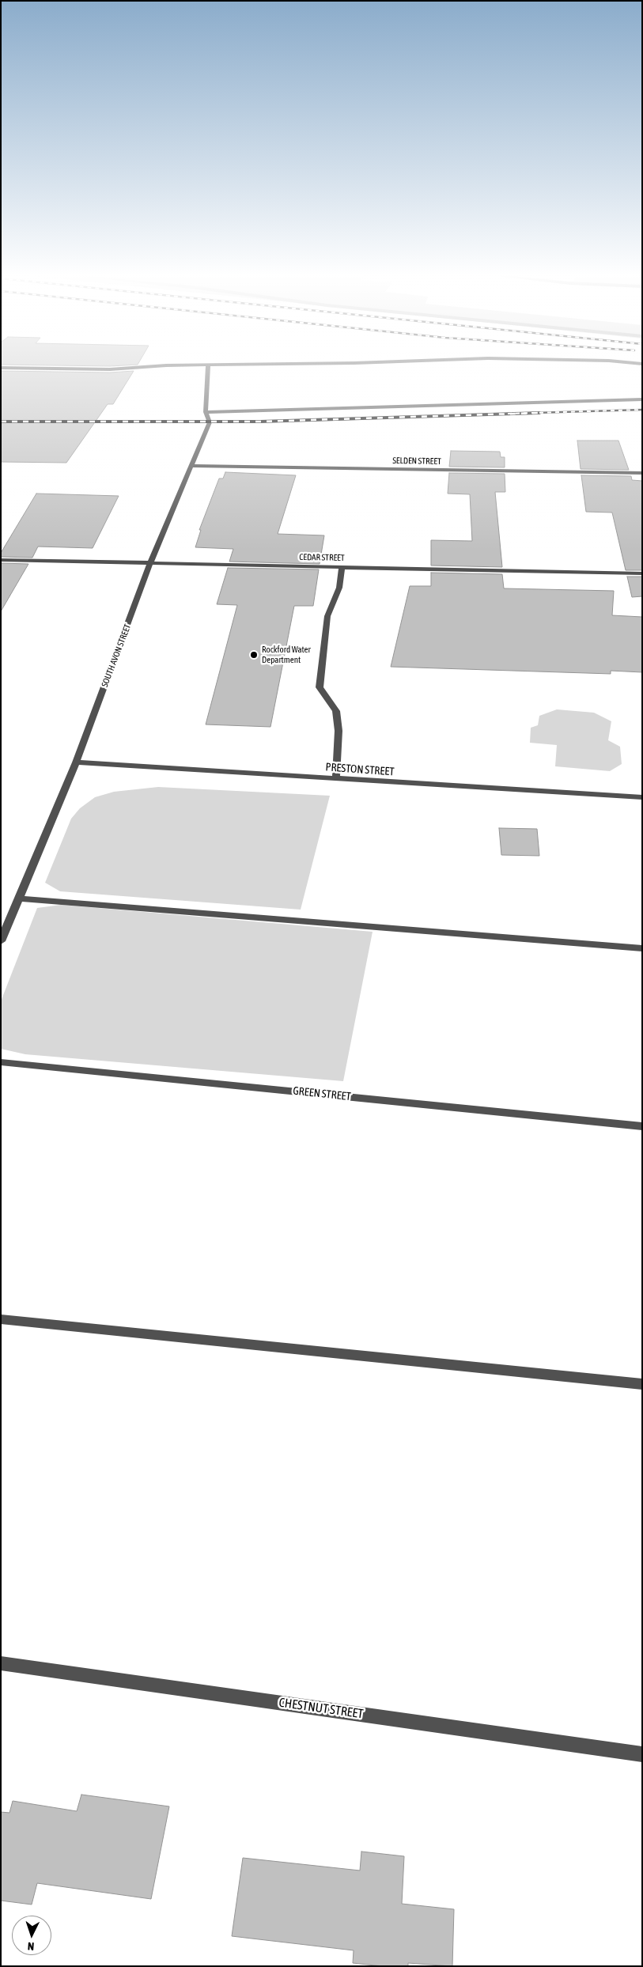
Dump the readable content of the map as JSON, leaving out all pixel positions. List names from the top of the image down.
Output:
{
  "streets": {
    "street": [
      "SELDEN STREET",
      "CEDAR STREET",
      "SOUTH AVON STREET",
      "PRESTON STREET",
      "GREEN STREET",
      "CHESTNUT STREET"
    ]
  },
  "crossings": [
    ["SELDEN STREET", "SOUTH AVON STREET"],
    ["CEDAR STREET", "SOUTH AVON STREET"],
    ["SOUTH AVON STREET", "PRESTON STREET"]
  ],
  "places": ["Rockford Water Department"],
  "north": "bottom"
}
